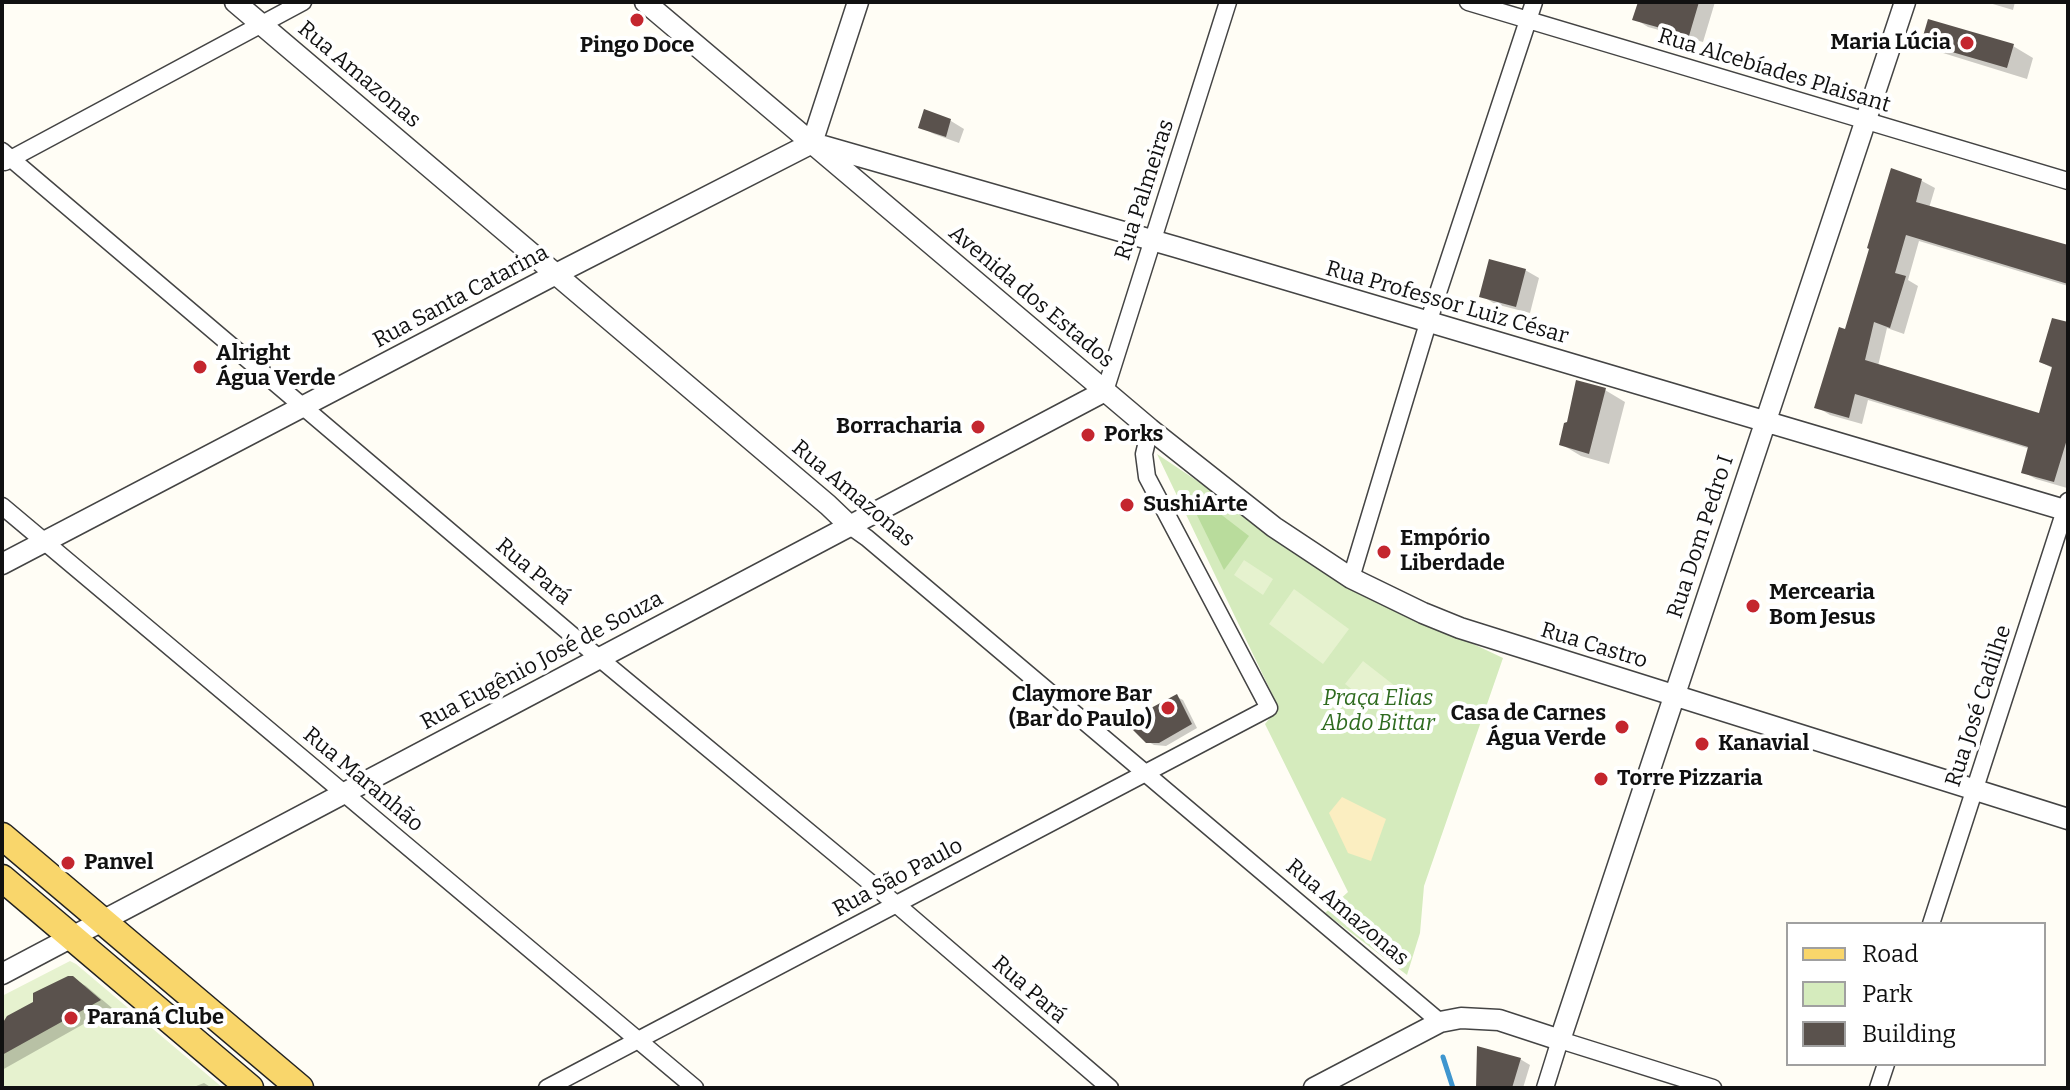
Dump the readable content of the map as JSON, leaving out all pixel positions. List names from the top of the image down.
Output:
{
  "streets": {
    "street": [
      "Rua Alcebíades Plaisant",
      "Rua Amazonas",
      "Rua Palmeiras",
      "Rua Santa Catarina",
      "Avenida dos Estados",
      "Rua Professor Luiz César",
      "Rua Dom Pedro I",
      "Rua Pará",
      "Rua Castro",
      "Rua Eugênio José de Souza",
      "Rua José Cadilhe",
      "Rua Maranhão",
      "Rua São Paulo"
    ]
  },
  "crossings": [
    ["Rua Alcebíades Plaisant", "Rua Dom Pedro I"],
    ["Rua Amazonas", "Rua Santa Catarina"],
    ["Rua Amazonas", "Rua Eugênio José de Souza"],
    ["Rua Amazonas", "Rua São Paulo"],
    ["Rua Palmeiras", "Avenida dos Estados"],
    ["Rua Palmeiras", "Rua Professor Luiz César"],
    ["Rua Palmeiras", "Rua Eugênio José de Souza"],
    ["Rua Santa Catarina", "Avenida dos Estados"],
    ["Rua Santa Catarina", "Rua Professor Luiz César"],
    ["Rua Santa Catarina", "Rua Pará"],
    ["Rua Santa Catarina", "Rua Maranhão"],
    ["Avenida dos Estados", "Rua Professor Luiz César"],
    ["Avenida dos Estados", "Rua Castro"],
    ["Avenida dos Estados", "Rua Eugênio José de Souza"],
    ["Avenida dos Estados", "Rua São Paulo"],
    ["Rua Professor Luiz César", "Rua Dom Pedro I"],
    ["Rua Professor Luiz César", "Rua José Cadilhe"],
    ["Rua Dom Pedro I", "Rua Castro"],
    ["Rua Pará", "Rua Eugênio José de Souza"],
    ["Rua Pará", "Rua São Paulo"],
    ["Rua Castro", "Rua José Cadilhe"],
    ["Rua Castro", "Rua São Paulo"],
    ["Rua Eugênio José de Souza", "Rua Maranhão"],
    ["Rua Maranhão", "Rua São Paulo"]
  ],
  "parks": ["Praça Elias Abdo Bittar"],
  "places": [
    "Pingo Doce",
    "Maria Lúcia",
    "Alright Água Verde",
    "Borracharia",
    "Porks",
    "SushiArte",
    "Empório Liberdade",
    "Mercearia Bom Jesus",
    "Claymore Bar (Bar do Paulo)",
    "Casa de Carnes Água Verde",
    "Kanavial",
    "Torre Pizzaria",
    "Panvel",
    "Paraná Clube"
  ],
  "legend": ["Road", "Park", "Building"]
}
